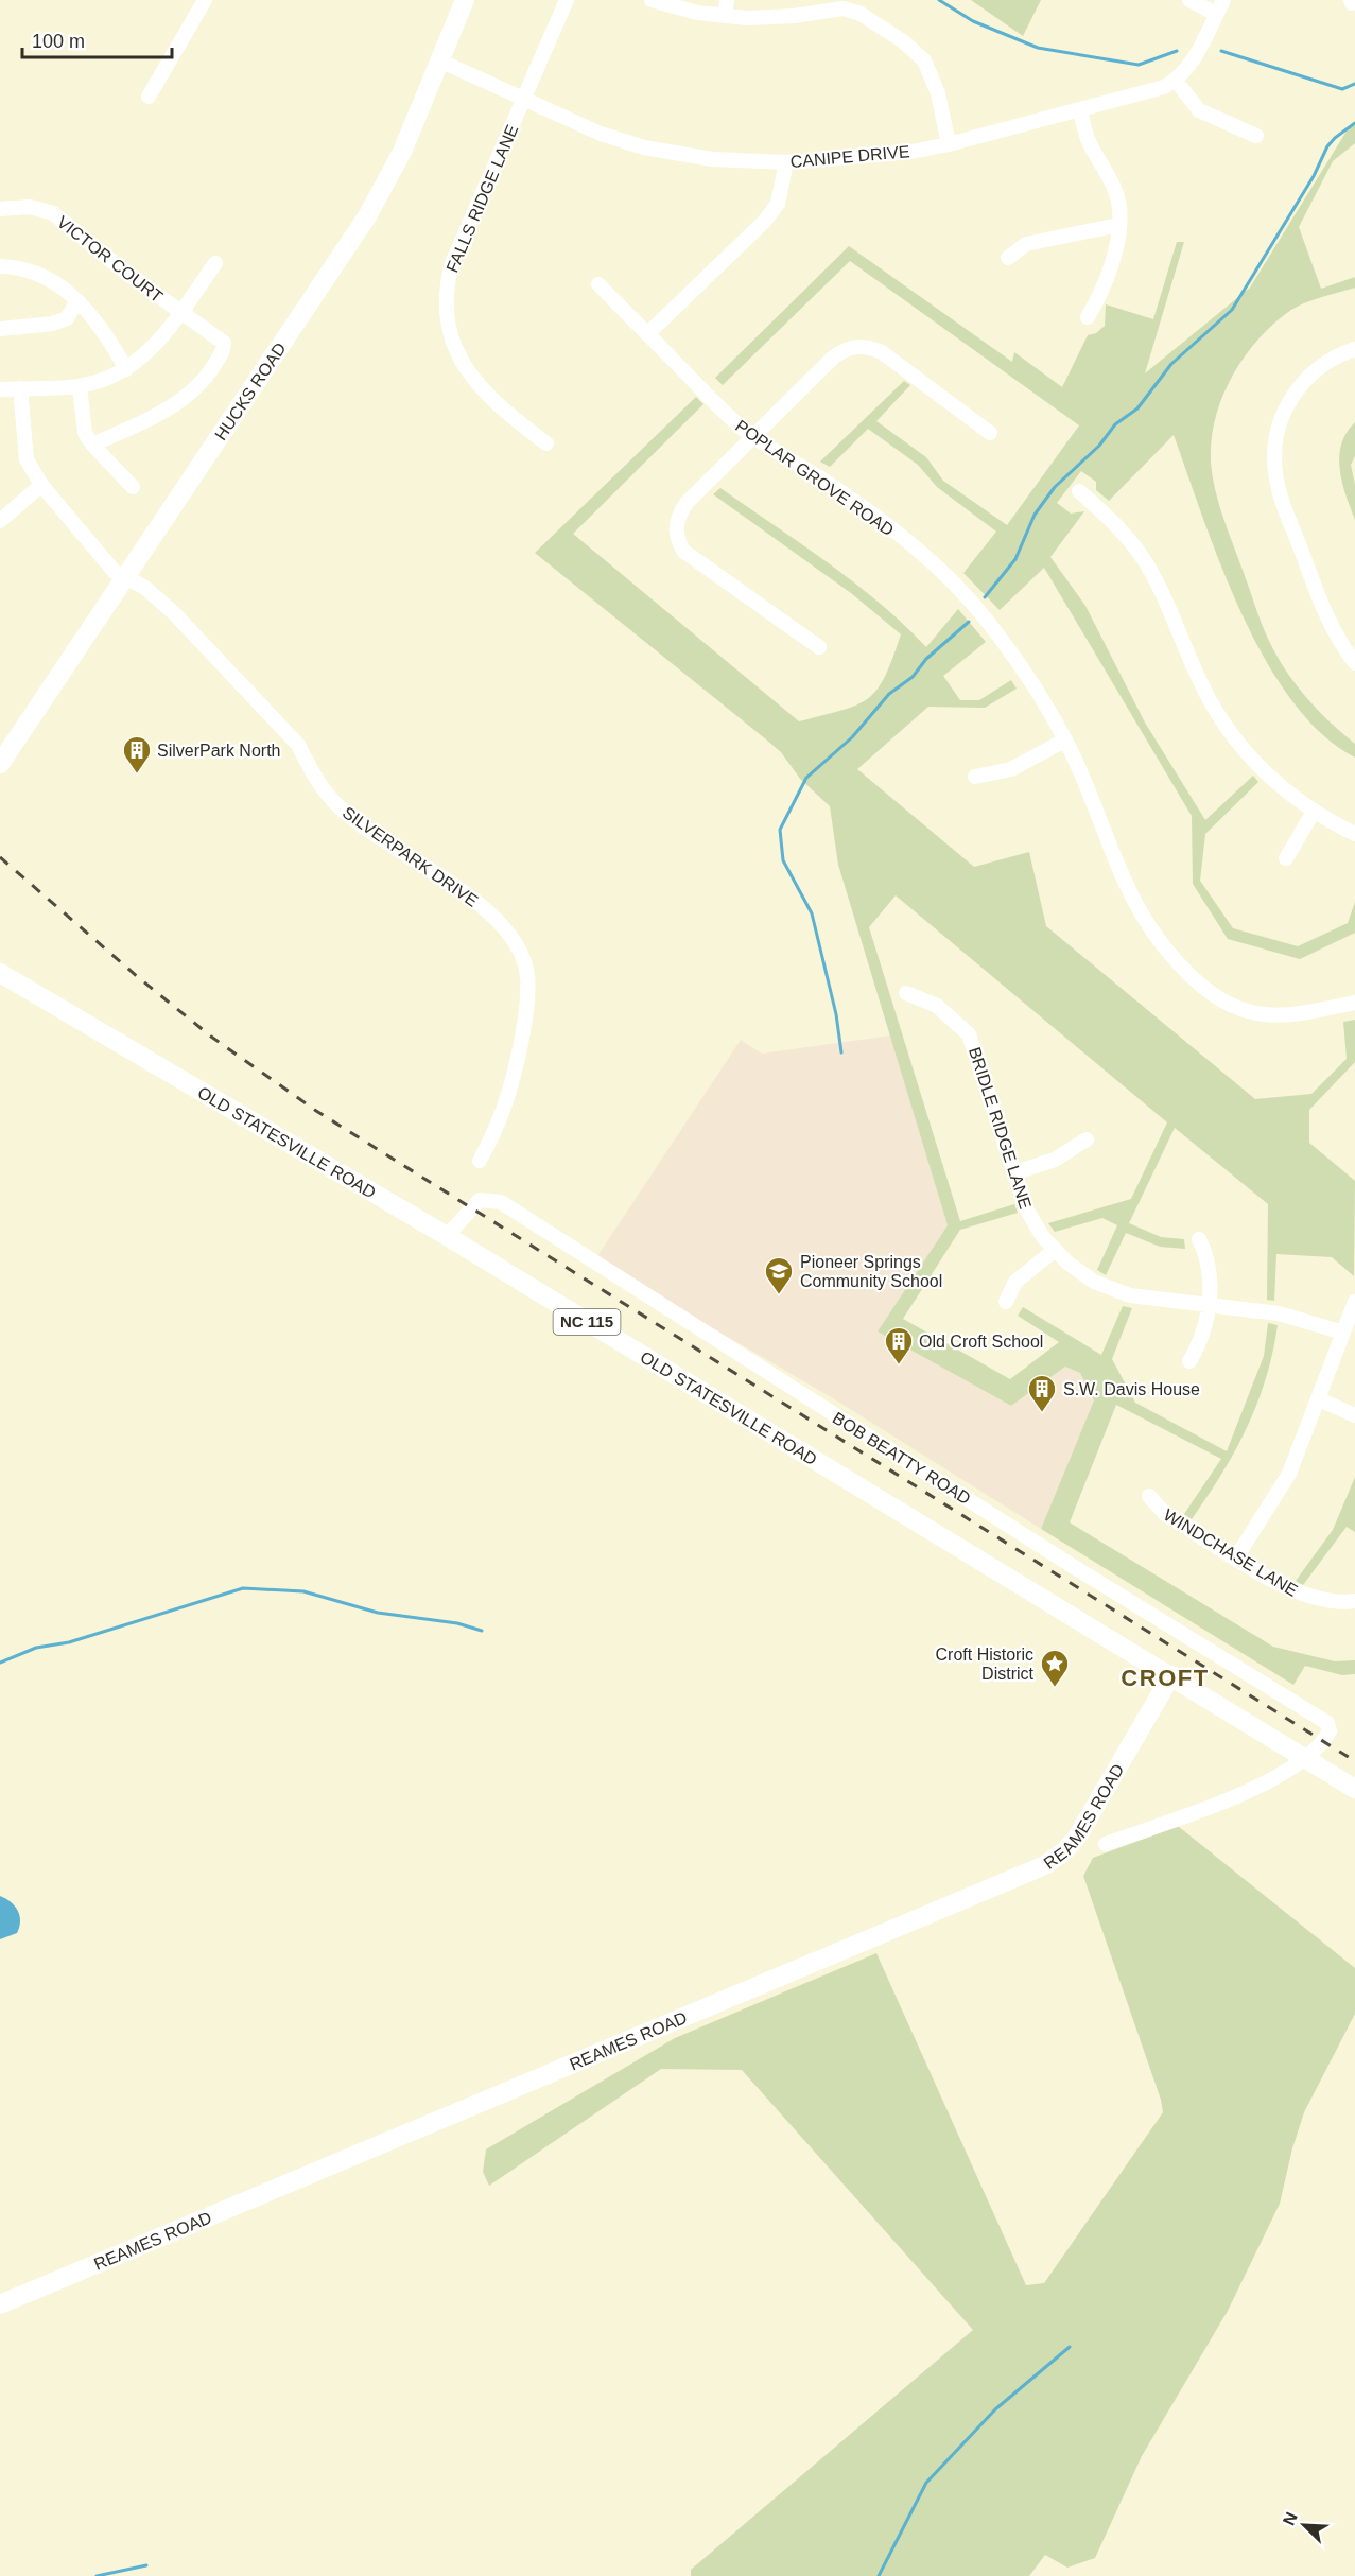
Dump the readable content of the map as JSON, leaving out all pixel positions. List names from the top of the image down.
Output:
{
  "streets": {
    "main road": [
      "HUCKS ROAD",
      "OLD STATESVILLE ROAD",
      "NC 115",
      "REAMES ROAD"
    ],
    "street": [
      "CANIPE DRIVE",
      "FALLS RIDGE LANE",
      "VICTOR COURT",
      "POPLAR GROVE ROAD",
      "SILVERPARK DRIVE",
      "BRIDLE RIDGE LANE",
      "BOB BEATTY ROAD",
      "WINDCHASE LANE"
    ]
  },
  "crossings": [
    ["CANIPE DRIVE", "FALLS RIDGE LANE"],
    ["CANIPE DRIVE", "HUCKS ROAD"],
    ["HUCKS ROAD", "SILVERPARK DRIVE"],
    ["OLD STATESVILLE ROAD", "BOB BEATTY ROAD"],
    ["OLD STATESVILLE ROAD", "REAMES ROAD"]
  ],
  "districts": ["CROFT"],
  "places": {
    "building": ["SilverPark North", "Old Croft School", "S.W. Davis House"],
    "school or university": ["Pioneer Springs Community School"],
    "place": ["Croft Historic District"]
  },
  "scale_bar": "100 m",
  "north": "top left"
}
